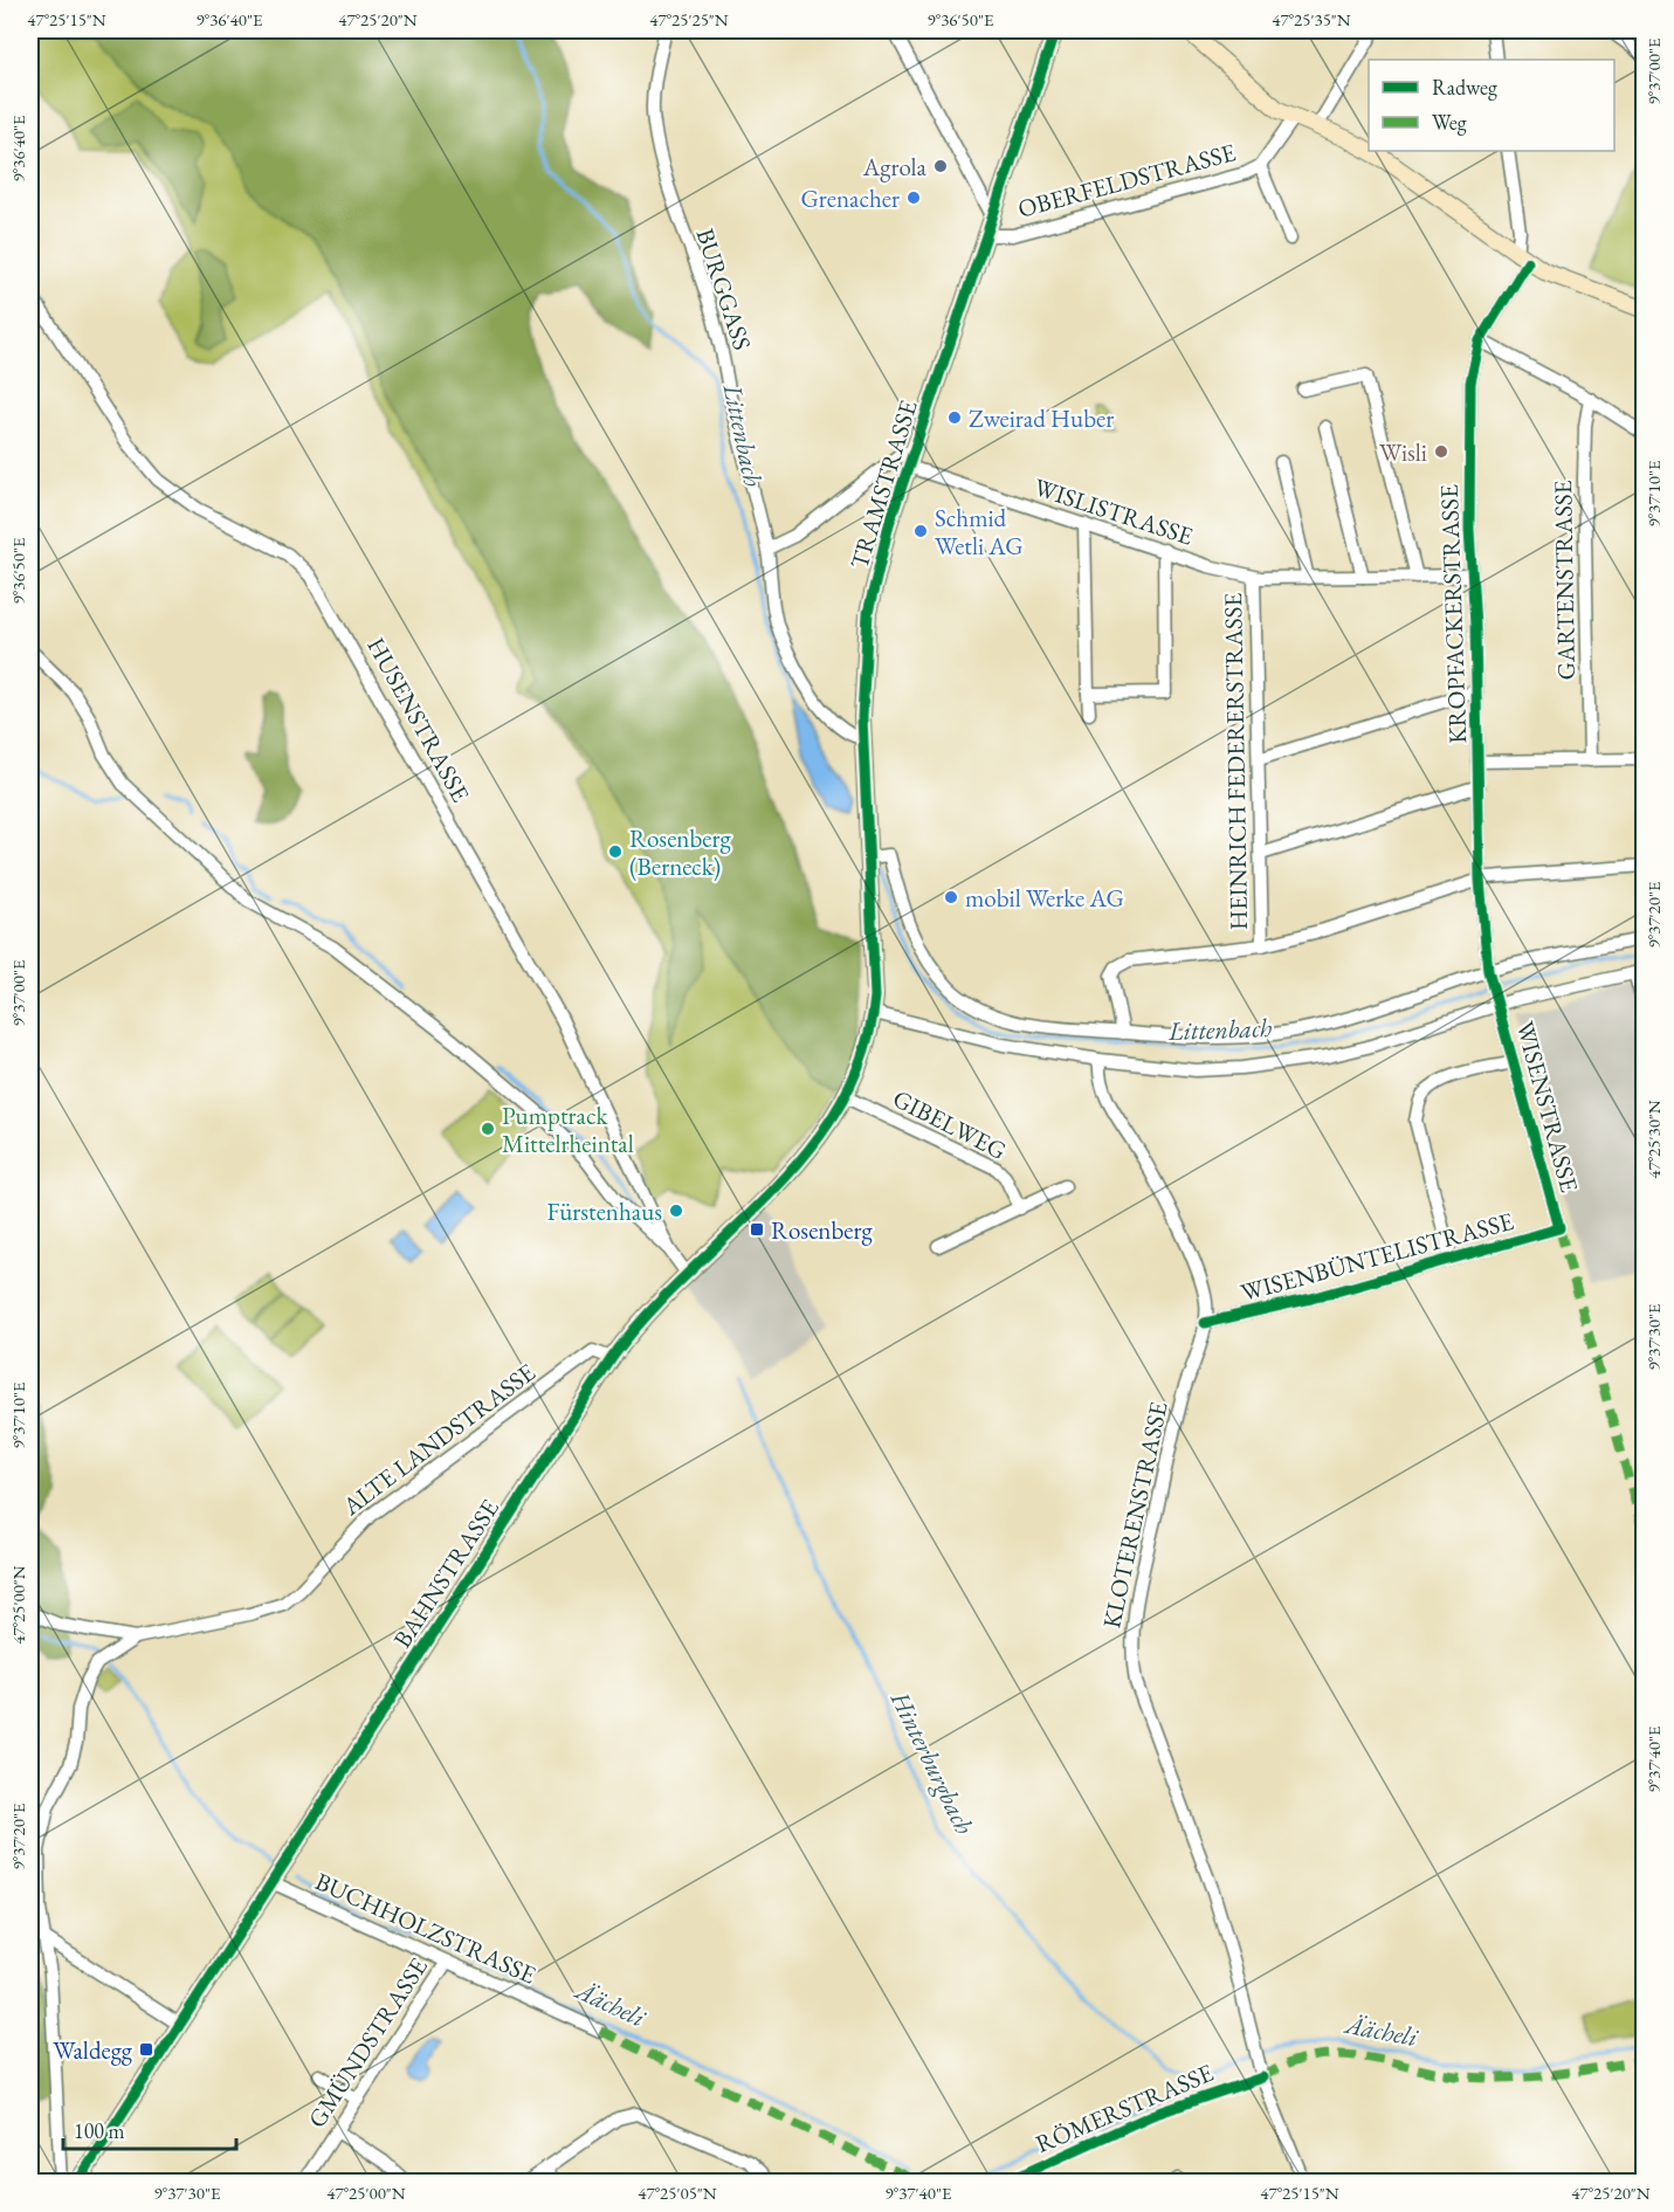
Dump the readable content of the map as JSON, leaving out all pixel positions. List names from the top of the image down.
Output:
{
  "streets": {
    "main road": ["TRAMSTRASSE", "BAHNSTRASSE"],
    "street": [
      "OBERFELDSTRASSE",
      "BURGGASS",
      "WISLISTRASSE",
      "GARTENSTRASSE",
      "KROPFACKERSTRASSE",
      "HUSENSTRASSE",
      "HEINRICH FEDERERSTRASSE",
      "WISENSTRASSE",
      "GIBELWEG",
      "WISENBÜNTELISTRASSE",
      "ALTE LANDSTRASSE",
      "KLOTERENSTRASSE",
      "BUCHHOLZSTRASSE",
      "GMÜNDSTRASSE"
    ],
    "cycle path": ["RÖMERSTRASSE"]
  },
  "crossings": [
    ["OBERFELDSTRASSE", "TRAMSTRASSE"],
    ["BURGGASS", "TRAMSTRASSE"],
    ["TRAMSTRASSE", "WISLISTRASSE"],
    ["TRAMSTRASSE", "BAHNSTRASSE"],
    ["WISLISTRASSE", "KROPFACKERSTRASSE"],
    ["WISLISTRASSE", "HEINRICH FEDERERSTRASSE"],
    ["KROPFACKERSTRASSE", "WISENSTRASSE"],
    ["WISENSTRASSE", "WISENBÜNTELISTRASSE"],
    ["GIBELWEG", "BAHNSTRASSE"],
    ["WISENBÜNTELISTRASSE", "KLOTERENSTRASSE"],
    ["ALTE LANDSTRASSE", "BAHNSTRASSE"],
    ["BAHNSTRASSE", "BUCHHOLZSTRASSE"],
    ["BUCHHOLZSTRASSE", "GMÜNDSTRASSE"]
  ],
  "water": ["Littenbach", "Hinterburgbach", "Äächeli"],
  "places": {
    "other": [
      "Agrola",
      "Grenacher",
      "Zweirad Huber",
      "Wisli",
      "Schmid Wetli AG",
      "Rosenberg (Berneck)",
      "mobil Werke AG",
      "Pumptrack Mittelrheintal",
      "Fürstenhaus"
    ],
    "transit": ["Rosenberg", "Waldegg"]
  },
  "legend": ["Radweg", "Weg"],
  "scale_bar": "100 m",
  "coordinates": [
    "47°25'15\"N",
    "9°36'40\"E",
    "47°25'20\"N",
    "47°25'25\"N",
    "9°36'50\"E",
    "47°25'35\"N",
    "9°37'00\"E",
    "9°37'10\"E",
    "9°37'20\"E",
    "47°25'30\"N",
    "9°37'30\"E",
    "47°25'00\"N",
    "9°37'40\"E",
    "47°25'05\"N"
  ]
}
